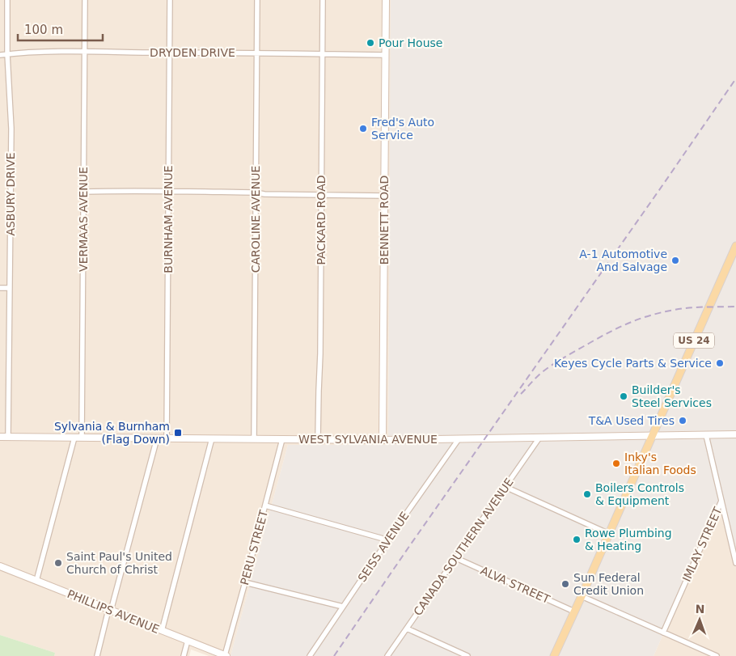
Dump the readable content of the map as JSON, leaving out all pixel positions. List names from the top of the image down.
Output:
{
  "streets": {
    "main road": [
      "BENNETT ROAD",
      "US 24",
      "WEST SYLVANIA AVENUE",
      "PHILLIPS AVENUE"
    ],
    "street": [
      "DRYDEN DRIVE",
      "ASBURY DRIVE",
      "VERMAAS AVENUE",
      "BURNHAM AVENUE",
      "CAROLINE AVENUE",
      "PACKARD ROAD",
      "IMLAY STREET",
      "SEISS AVENUE",
      "CANADA SOUTHERN AVENUE",
      "PERU STREET",
      "ALVA STREET"
    ]
  },
  "crossings": [
    ["DRYDEN DRIVE", "ASBURY DRIVE"],
    ["DRYDEN DRIVE", "VERMAAS AVENUE"],
    ["DRYDEN DRIVE", "BURNHAM AVENUE"],
    ["DRYDEN DRIVE", "CAROLINE AVENUE"],
    ["DRYDEN DRIVE", "PACKARD ROAD"],
    ["DRYDEN DRIVE", "BENNETT ROAD"],
    ["ASBURY DRIVE", "WEST SYLVANIA AVENUE"],
    ["VERMAAS AVENUE", "WEST SYLVANIA AVENUE"],
    ["BURNHAM AVENUE", "WEST SYLVANIA AVENUE"],
    ["CAROLINE AVENUE", "WEST SYLVANIA AVENUE"],
    ["PACKARD ROAD", "WEST SYLVANIA AVENUE"],
    ["BENNETT ROAD", "WEST SYLVANIA AVENUE"],
    ["US 24", "WEST SYLVANIA AVENUE"],
    ["US 24", "ALVA STREET"],
    ["WEST SYLVANIA AVENUE", "SEISS AVENUE"],
    ["WEST SYLVANIA AVENUE", "CANADA SOUTHERN AVENUE"],
    ["WEST SYLVANIA AVENUE", "PERU STREET"],
    ["CANADA SOUTHERN AVENUE", "ALVA STREET"],
    ["PERU STREET", "PHILLIPS AVENUE"]
  ],
  "places": {
    "other": [
      "Pour House",
      "Fred's Auto Service",
      "A-1 Automotive And Salvage",
      "Keyes Cycle Parts & Service",
      "Builder's Steel Services",
      "T&A Used Tires",
      "Inky's Italian Foods",
      "Boilers Controls & Equipment",
      "Rowe Plumbing & Heating",
      "Saint Paul's United Church of Christ",
      "Sun Federal Credit Union"
    ],
    "transit": ["Sylvania & Burnham (Flag Down)"]
  },
  "scale_bar": "100 m",
  "north": "top"
}
